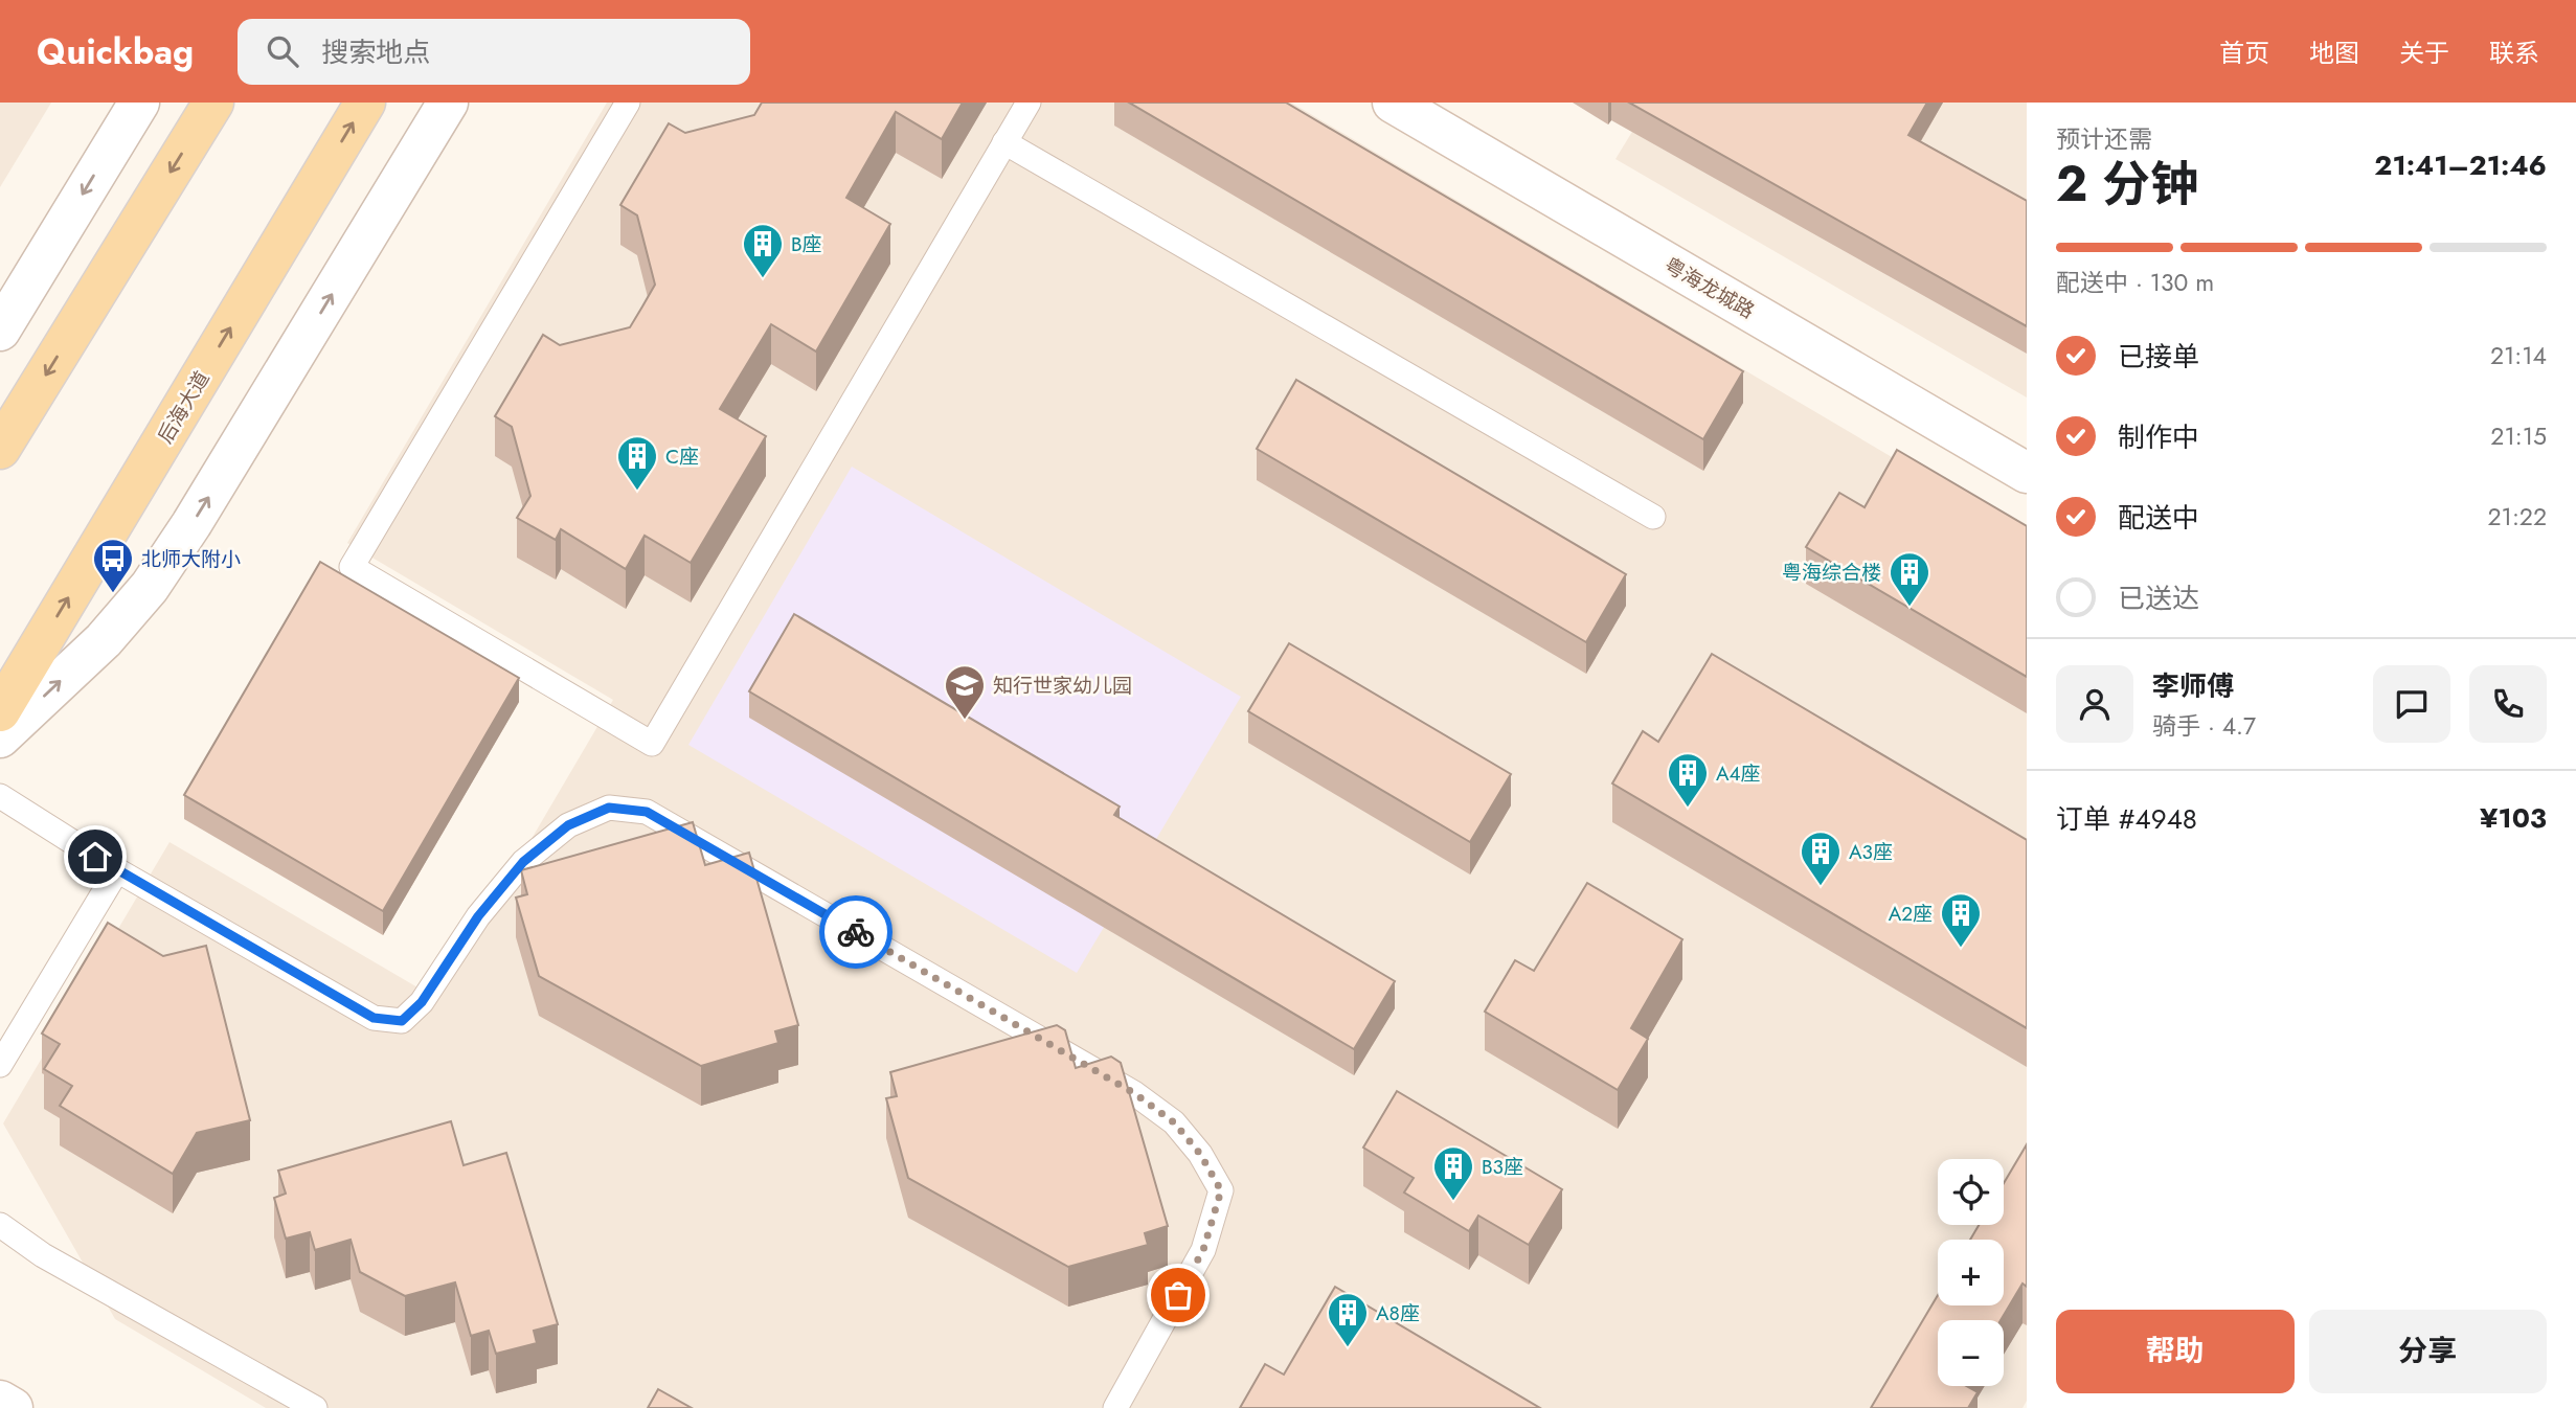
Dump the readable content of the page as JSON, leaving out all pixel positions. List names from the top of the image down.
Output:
{
  "streets": {
    "main road": ["后海大道"],
    "street": ["粤海龙城路"]
  },
  "places": {
    "building": [
      "B座",
      "C座",
      "粤海综合楼",
      "A4座",
      "A3座",
      "A2座",
      "B3座",
      "A8座"
    ],
    "bus stop": ["北师大附小"],
    "school or university": ["知行世家幼儿园"]
  },
  "page": {
    "header": "Quickbag",
    "search": "搜索地点",
    "nav": [
      "首页",
      "地图",
      "关于",
      "联系"
    ],
    "heading": ["2 分钟", "预计还需", "21:41–21:46"],
    "panel": [
      "李师傅",
      "骑手 · 4.7",
      "订单 #4948",
      "¥103"
    ],
    "bar": "配送中 · 130 m",
    "list": [
      ["已接单", "21:14"],
      ["制作中", "21:15"],
      ["配送中", "21:22"],
      "已送达"
    ],
    "map_buttons": ["+", "−"],
    "buttons": ["帮助", "分享"]
  }
}
